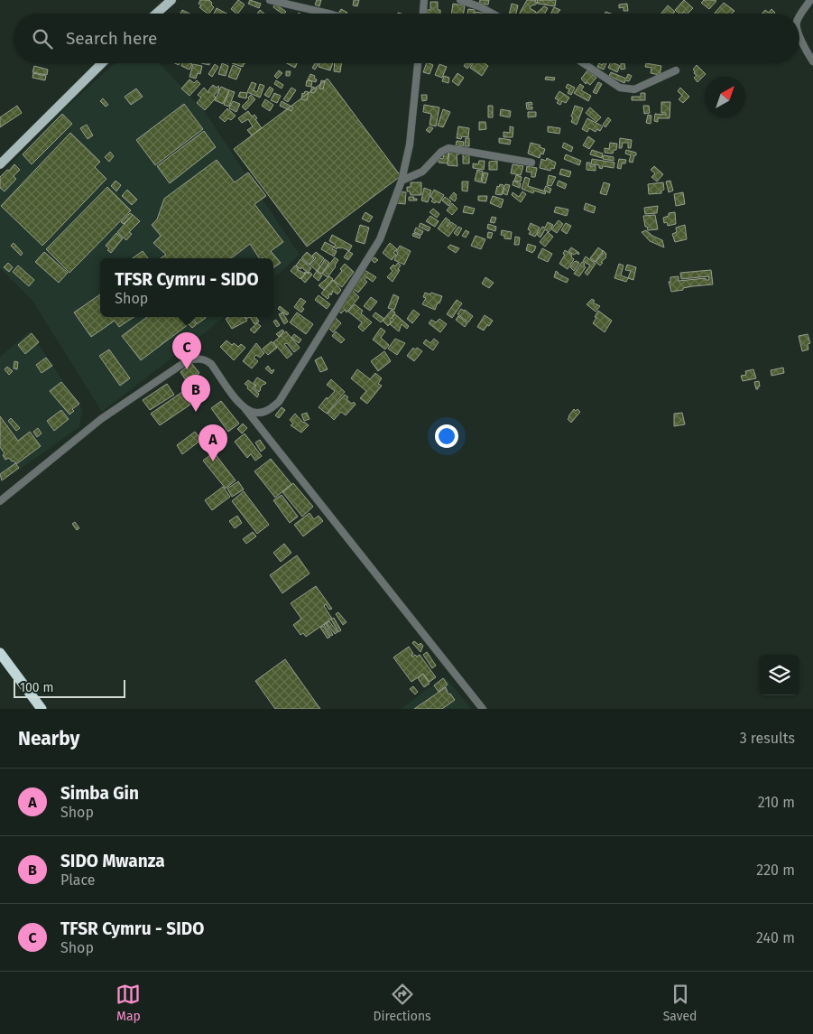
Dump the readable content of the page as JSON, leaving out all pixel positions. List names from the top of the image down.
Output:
{
  "scale_bar": "100 m",
  "north": "top right",
  "page": {
    "search": "Search here",
    "popup": ["TFSR Cymru - SIDO", "Shop"],
    "pins": ["C", "B", "A"],
    "scale": "100 m",
    "heading": ["Nearby", "3 results"],
    "list": [
      {
        "mark": "A",
        "name": "Simba Gin",
        "note": "Shop",
        "value": "210 m"
      },
      {
        "mark": "B",
        "name": "SIDO Mwanza",
        "note": "Place",
        "value": "220 m"
      },
      {
        "mark": "C",
        "name": "TFSR Cymru - SIDO",
        "note": "Shop",
        "value": "240 m"
      }
    ],
    "nav": ["Map", "Directions", "Saved"]
  }
}
